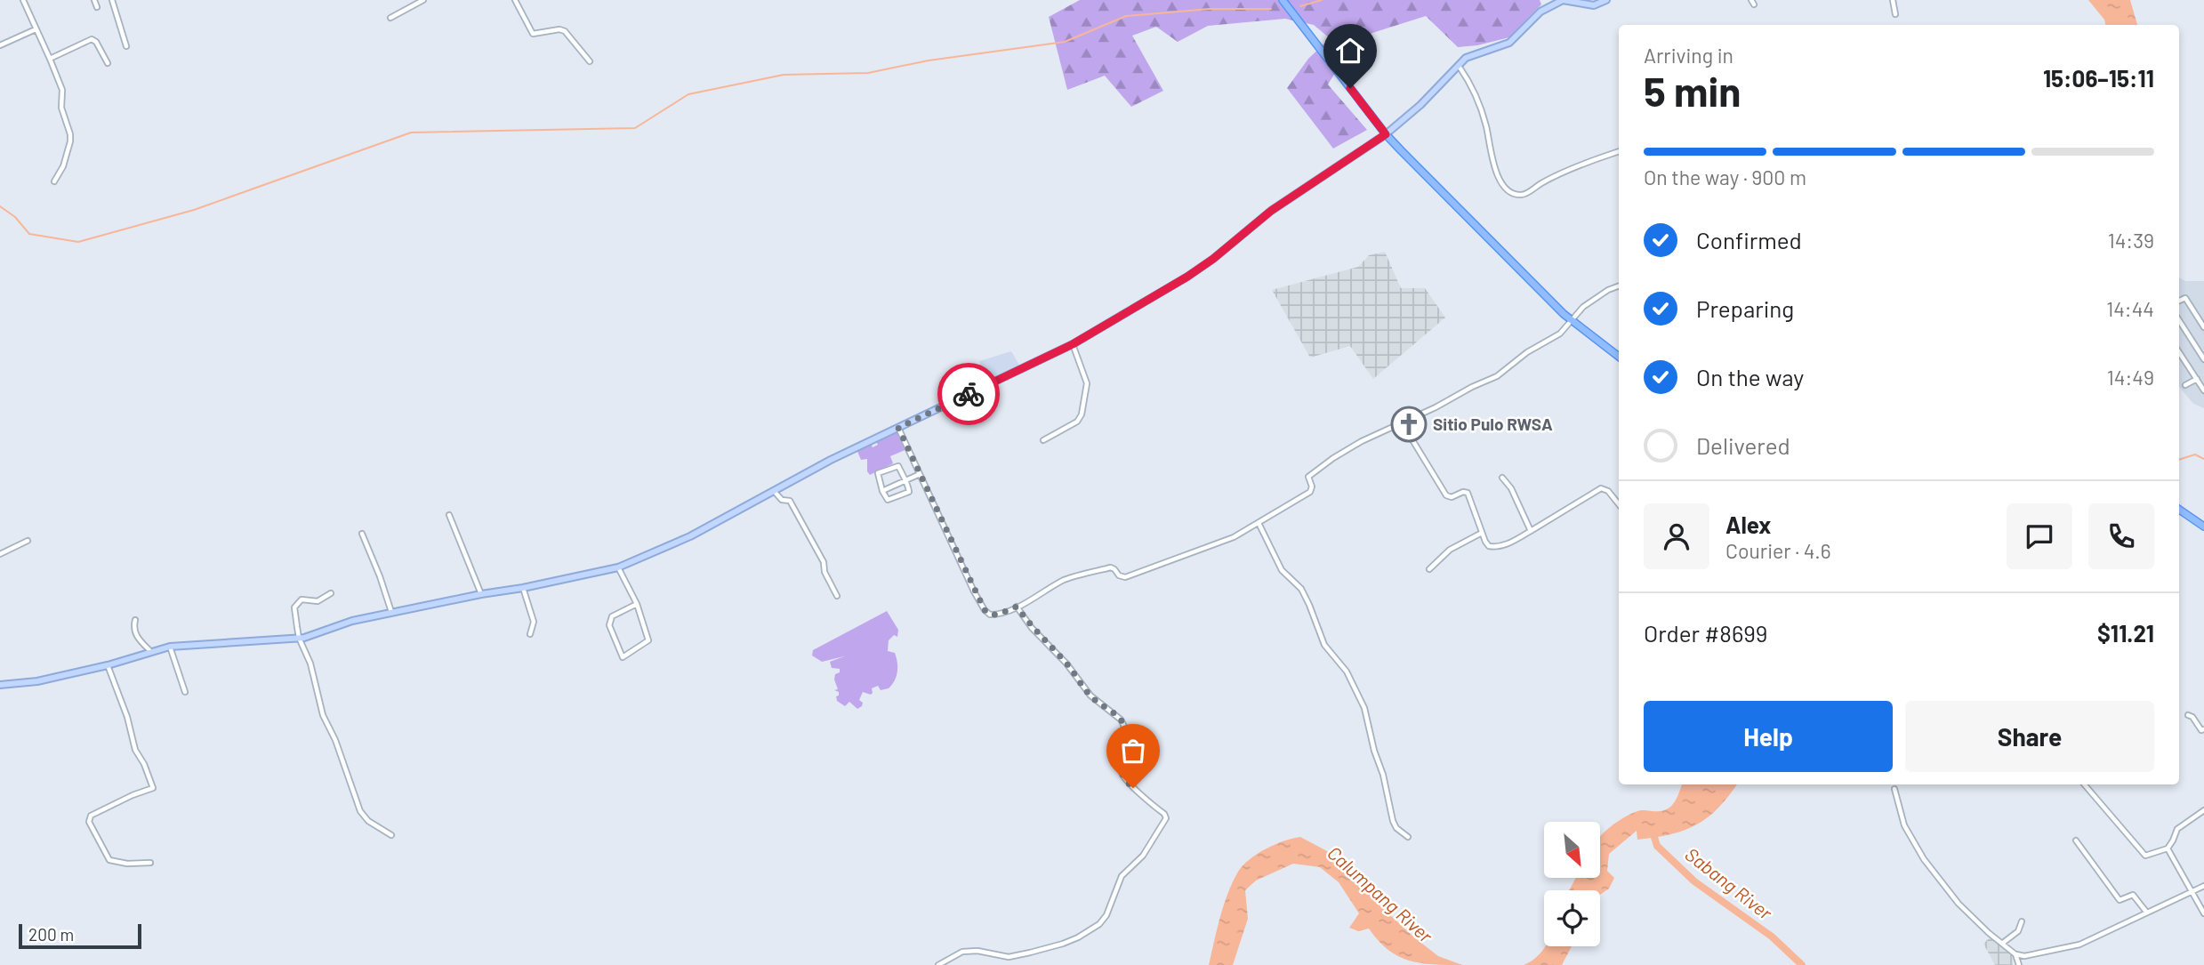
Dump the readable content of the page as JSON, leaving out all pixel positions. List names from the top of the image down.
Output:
{
  "water": ["Sabang River", "Calumpang River"],
  "places": {
    "church": ["Sitio Pulo RWSA"]
  },
  "scale_bar": "200 m",
  "north": "bottom right",
  "page": {
    "heading": ["5 min", "Arriving in", "15:06–15:11"],
    "panel": [
      "Alex",
      "Courier · 4.6",
      "Order #8699",
      "$11.21"
    ],
    "bar": "On the way · 900 m",
    "list": [
      ["Confirmed", "14:39"],
      ["Preparing", "14:44"],
      ["On the way", "14:49"],
      "Delivered"
    ],
    "buttons": ["Help", "Share"],
    "scale": "200 m"
  }
}
